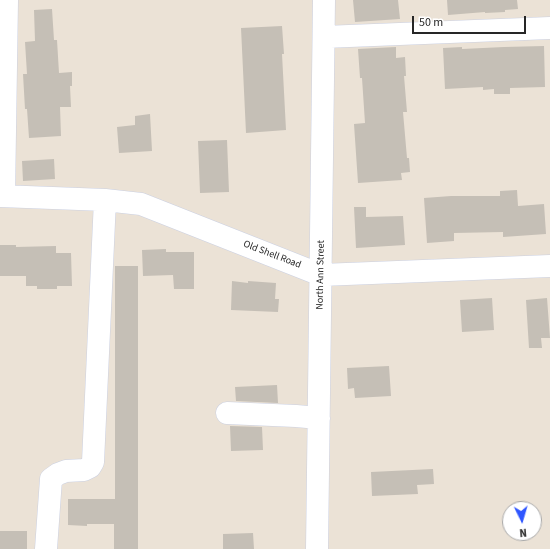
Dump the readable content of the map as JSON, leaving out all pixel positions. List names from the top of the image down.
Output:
{
  "streets": {
    "street": ["Old Shell Road", "North Ann Street"]
  },
  "crossings": [
    ["Old Shell Road", "North Ann Street"]
  ],
  "scale_bar": "50 m",
  "north": "bottom"
}
